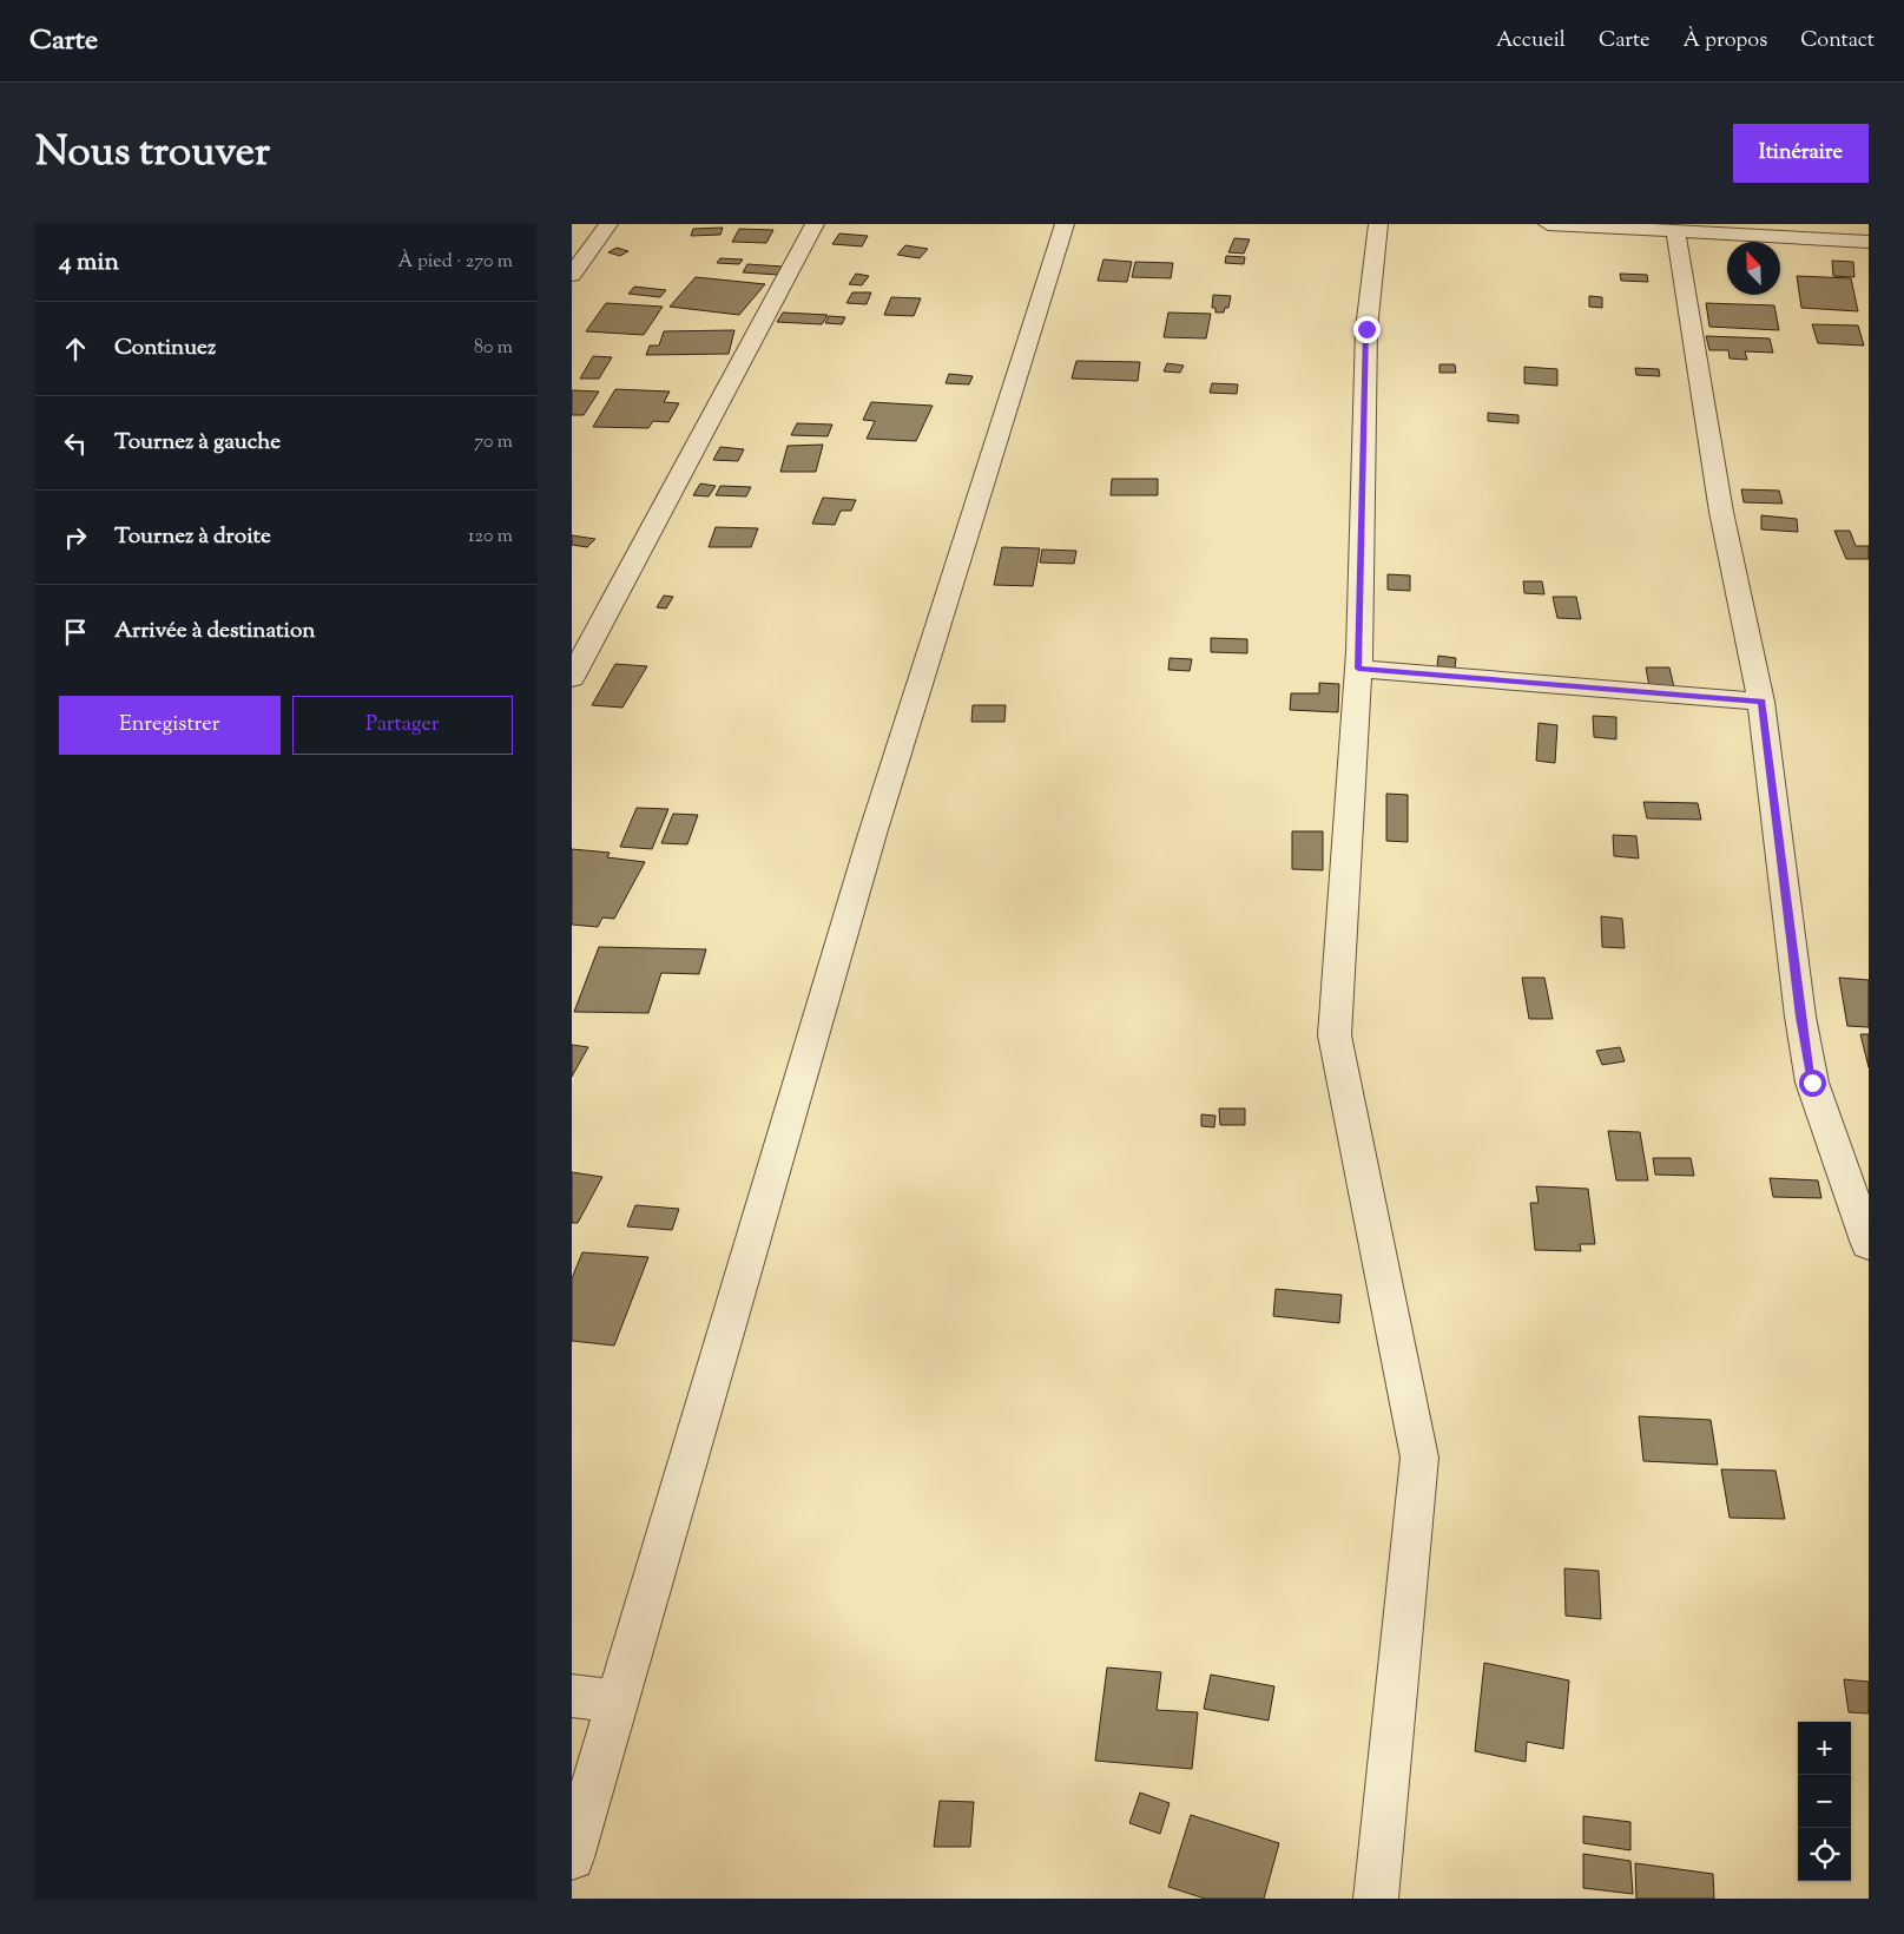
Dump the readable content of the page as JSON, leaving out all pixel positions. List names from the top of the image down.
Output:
{
  "north": "top left",
  "page": {
    "header": "Carte",
    "nav": [
      "Accueil",
      "Carte",
      "À propos",
      "Contact"
    ],
    "title": "Nous trouver",
    "buttons": [
      "Itinéraire",
      ["Enregistrer", "Partager"]
    ],
    "heading": ["4 min", "À pied · 270 m"],
    "list": [
      ["Continuez", "80 m"],
      ["Tournez à gauche", "70 m"],
      ["Tournez à droite", "120 m"],
      "Arrivée à destination"
    ],
    "map_buttons": ["+", "−"]
  }
}
